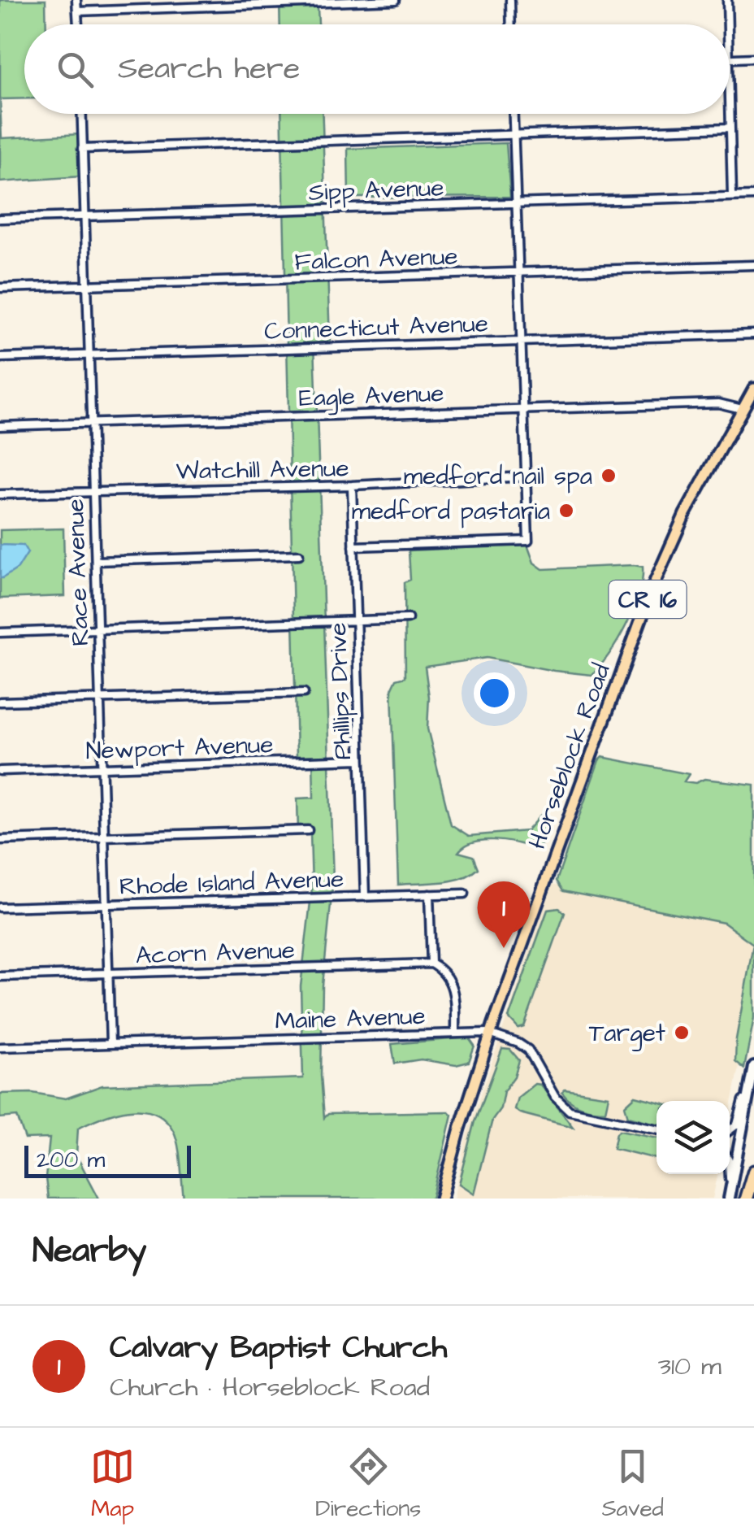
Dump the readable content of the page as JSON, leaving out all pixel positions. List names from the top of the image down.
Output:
{
  "streets": {
    "main road": ["CR 16", "Horseblock Road"],
    "street": [
      "Sipp Avenue",
      "Falcon Avenue",
      "Connecticut Avenue",
      "Eagle Avenue",
      "Watchill Avenue",
      "Race Avenue",
      "Phillips Drive",
      "Newport Avenue",
      "Rhode Island Avenue",
      "Acorn Avenue",
      "Maine Avenue"
    ]
  },
  "crossings": [
    ["Sipp Avenue", "Race Avenue"],
    ["Falcon Avenue", "Race Avenue"],
    ["Connecticut Avenue", "Race Avenue"],
    ["Eagle Avenue", "Race Avenue"],
    ["Eagle Avenue", "Horseblock Road"],
    ["Watchill Avenue", "Race Avenue"],
    ["Watchill Avenue", "Phillips Drive"],
    ["Race Avenue", "Newport Avenue"],
    ["Race Avenue", "Rhode Island Avenue"],
    ["Race Avenue", "Acorn Avenue"],
    ["Race Avenue", "Maine Avenue"],
    ["Phillips Drive", "Newport Avenue"],
    ["Phillips Drive", "Rhode Island Avenue"],
    ["Horseblock Road", "Maine Avenue"]
  ],
  "places": ["medford nail spa", "medford pastaria", "Target"],
  "scale_bar": "200 m",
  "page": {
    "search": "Search here",
    "pins": "1",
    "scale": "200 m",
    "heading": "Nearby",
    "list": [
      {
        "mark": "1",
        "name": "Calvary Baptist Church",
        "note": "Church · Horseblock Road",
        "value": "310 m"
      }
    ],
    "nav": ["Map", "Directions", "Saved"]
  }
}
